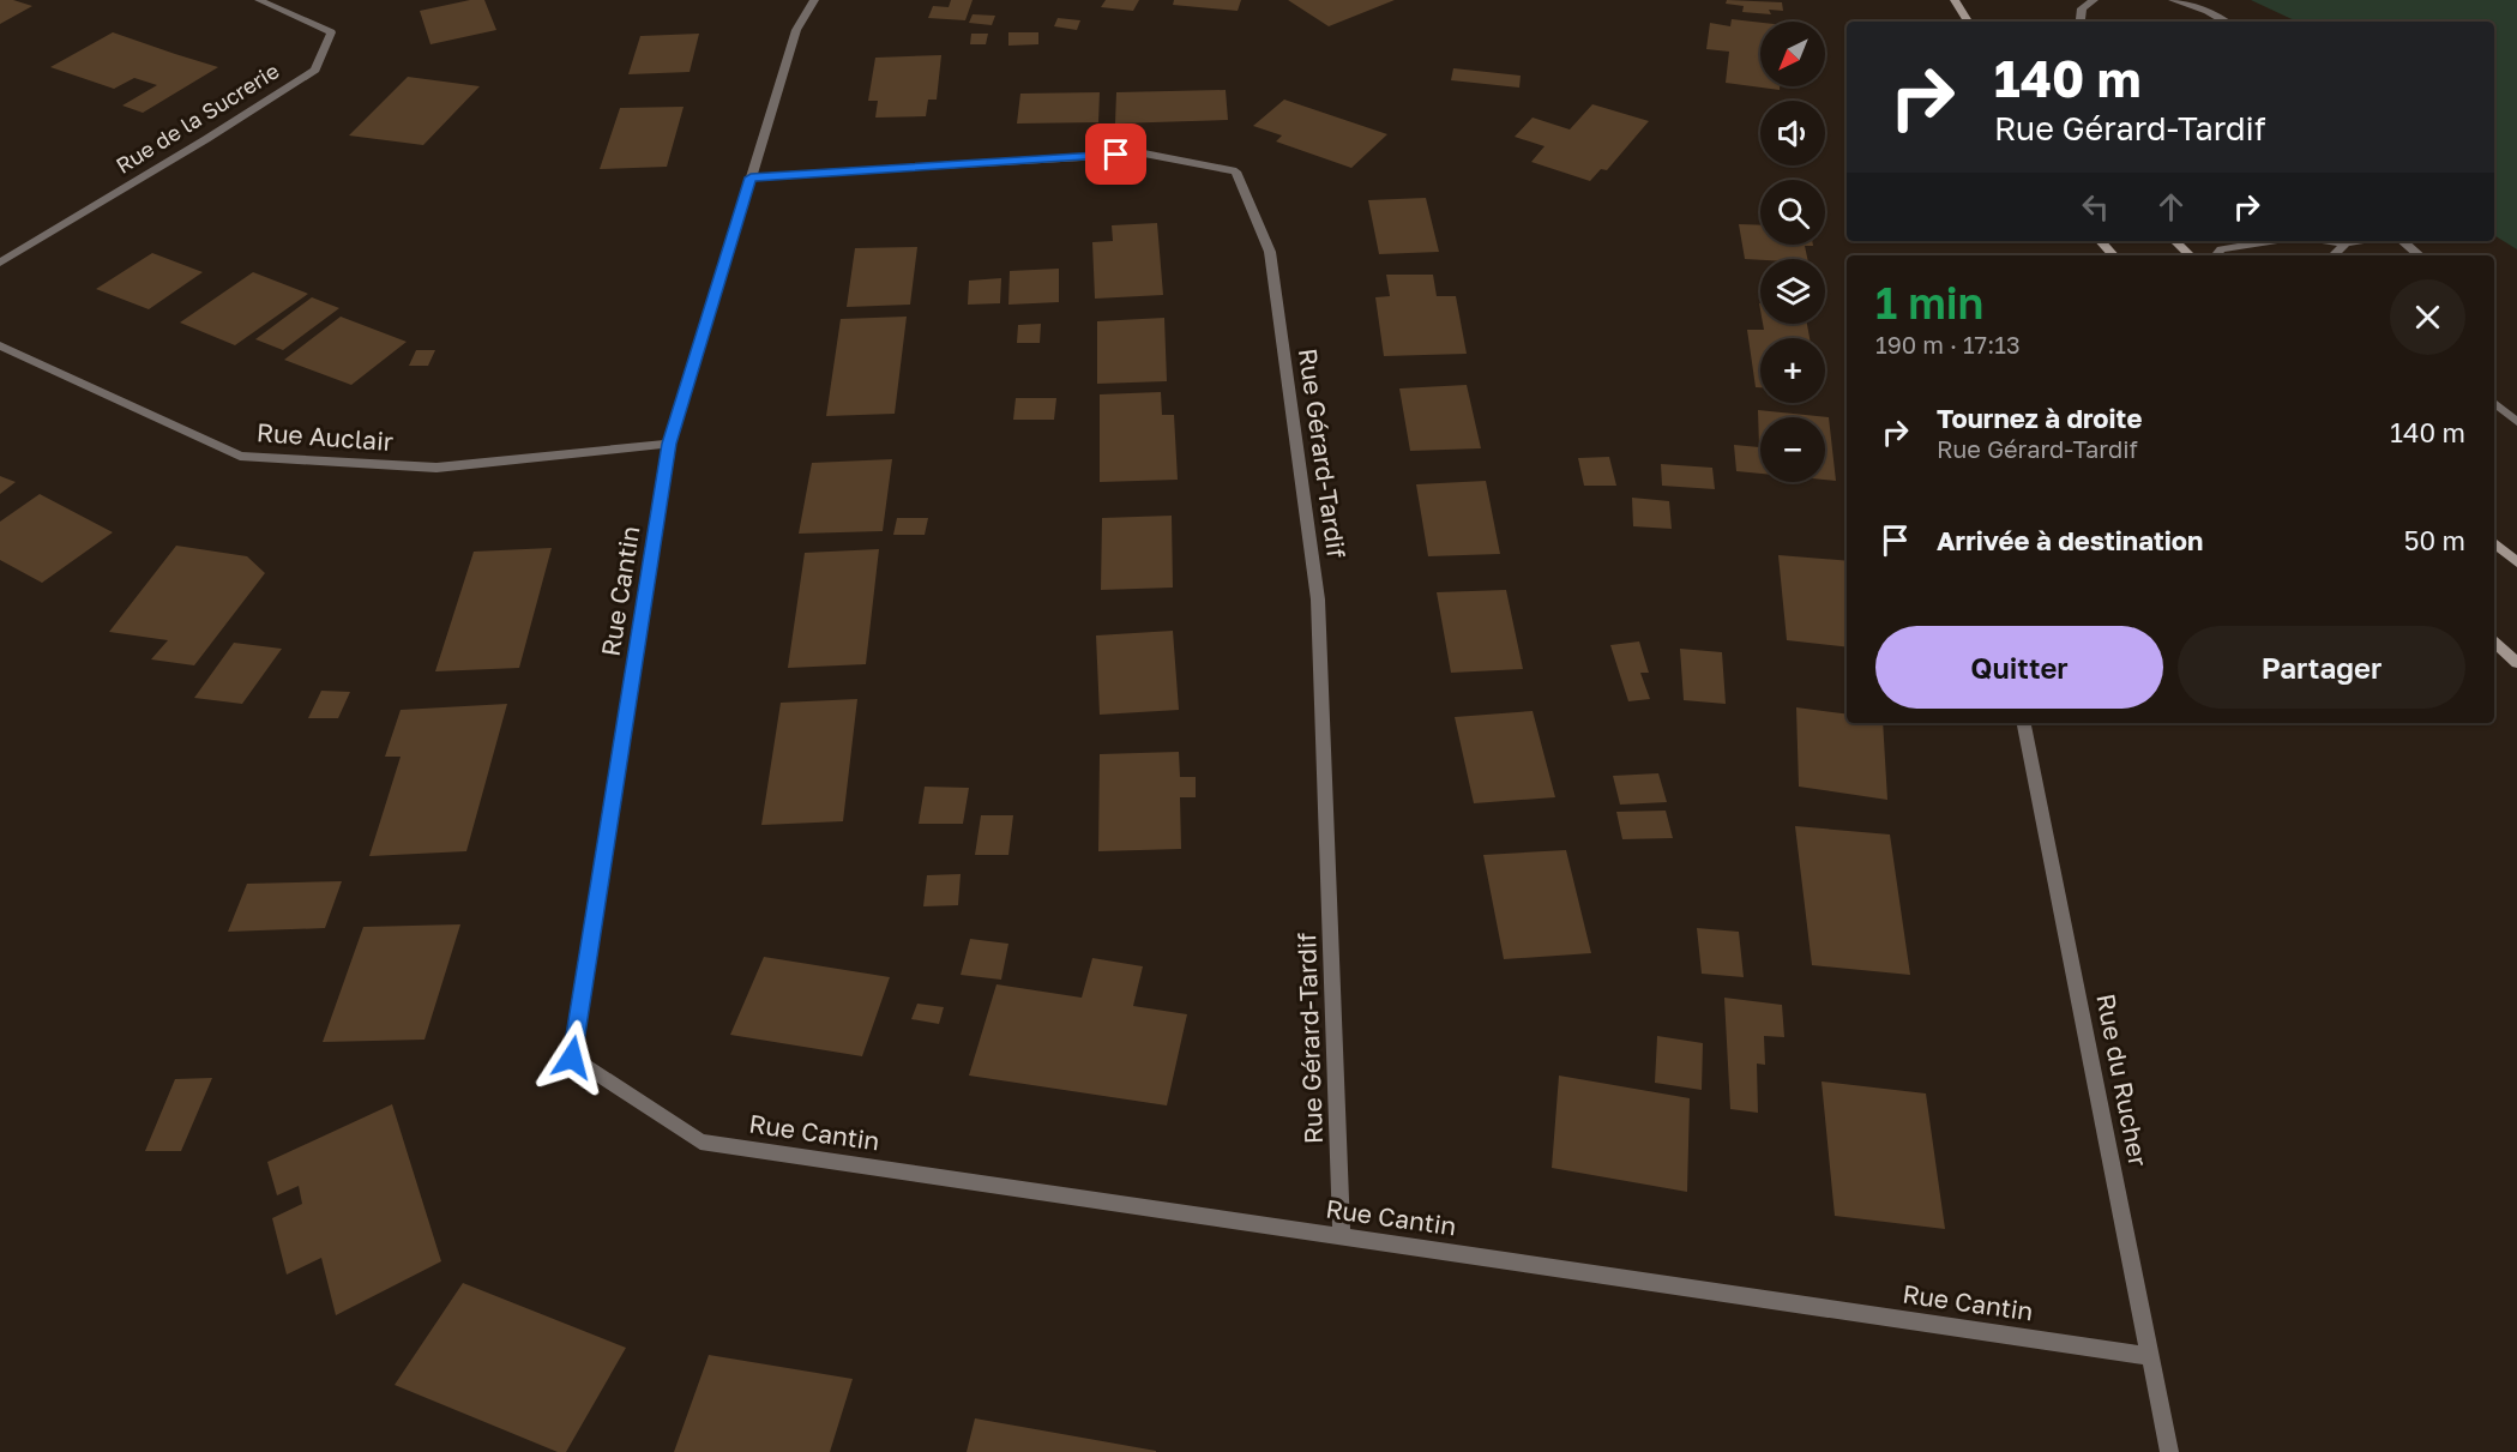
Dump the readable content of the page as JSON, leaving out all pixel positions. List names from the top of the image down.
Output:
{
  "streets": {
    "street": [
      "Rue de la Sucrerie",
      "Rue Auclair",
      "Rue Gérard-Tardif",
      "Rue Cantin",
      "Rue du Rucher"
    ]
  },
  "crossings": [
    ["Rue Auclair", "Rue Cantin"],
    ["Rue Gérard-Tardif", "Rue Cantin"],
    ["Rue Cantin", "Rue du Rucher"]
  ],
  "north": "bottom left",
  "page": {
    "map_buttons": ["+", "−"],
    "turn": ["140 m", "Rue Gérard-Tardif"],
    "heading": ["1 min", "190 m · 17:13"],
    "list": [
      {
        "name": "Tournez à droite",
        "note": "Rue Gérard-Tardif",
        "value": "140 m"
      },
      {
        "name": "Arrivée à destination",
        "value": "50 m"
      }
    ],
    "buttons": ["Quitter", "Partager"]
  }
}
